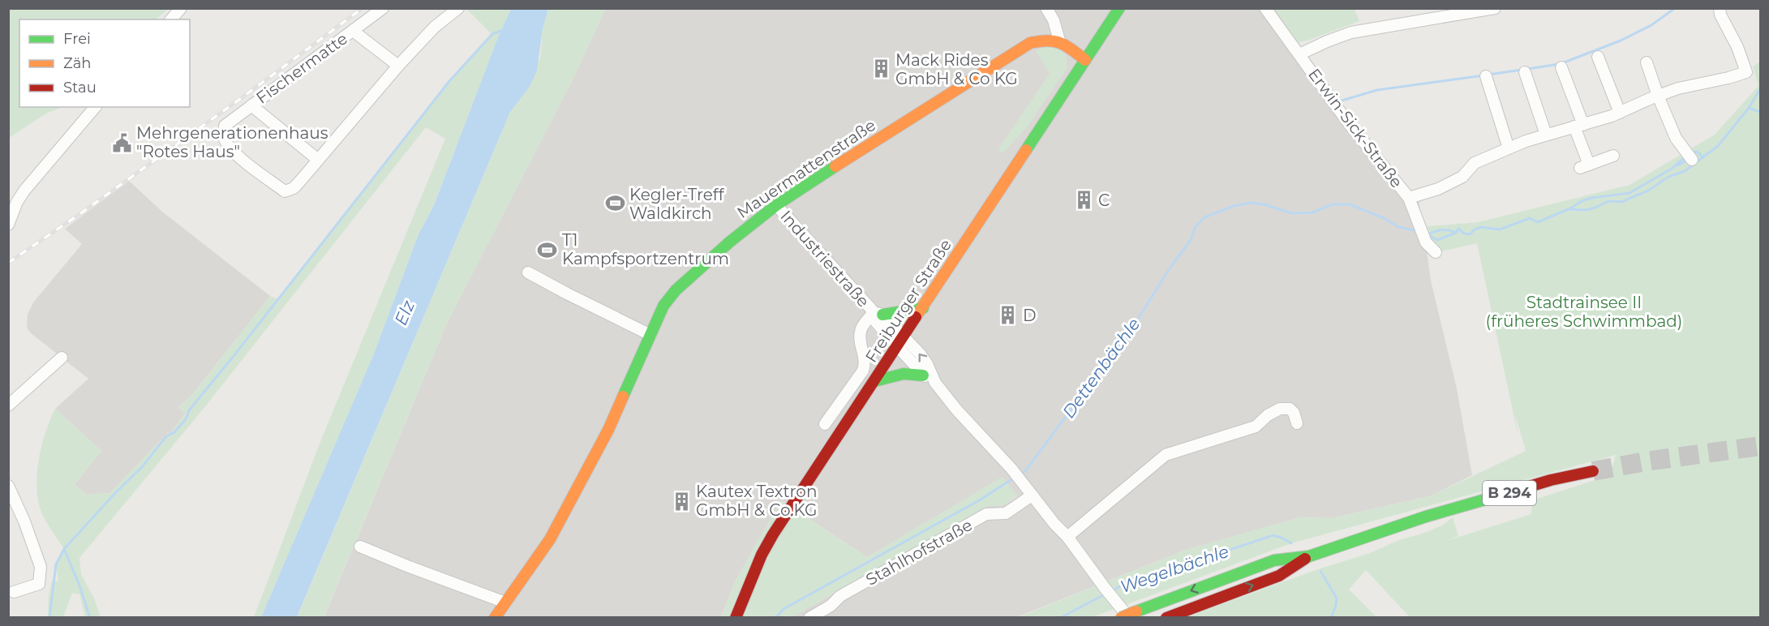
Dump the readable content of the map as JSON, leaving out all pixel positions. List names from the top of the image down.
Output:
{
  "streets": {
    "main road": ["Mauermattenstraße", "Freiburger Straße", "B 294"],
    "street": [
      "Fischermatte",
      "Erwin-Sick-Straße",
      "Industriestraße",
      "Stahlhofstraße"
    ]
  },
  "crossings": [
    ["Mauermattenstraße", "Industriestraße"],
    ["Industriestraße", "Freiburger Straße"]
  ],
  "water": ["Elz", "Dettenbächle", "Wegelbächle"],
  "parks": ["Stadtrainsee II (früheres Schwimmbad)"],
  "places": {
    "building": [
      "Mack Rides GmbH & Co KG",
      "C",
      "D",
      "Kautex Textron GmbH & Co.KG"
    ],
    "public building": ["Mehrgenerationenhaus \"Rotes Haus\""],
    "sports": ["Kegler-Treff Waldkirch", "T1 Kampfsportzentrum"]
  },
  "legend": ["Frei", "Zäh", "Stau"]
}
